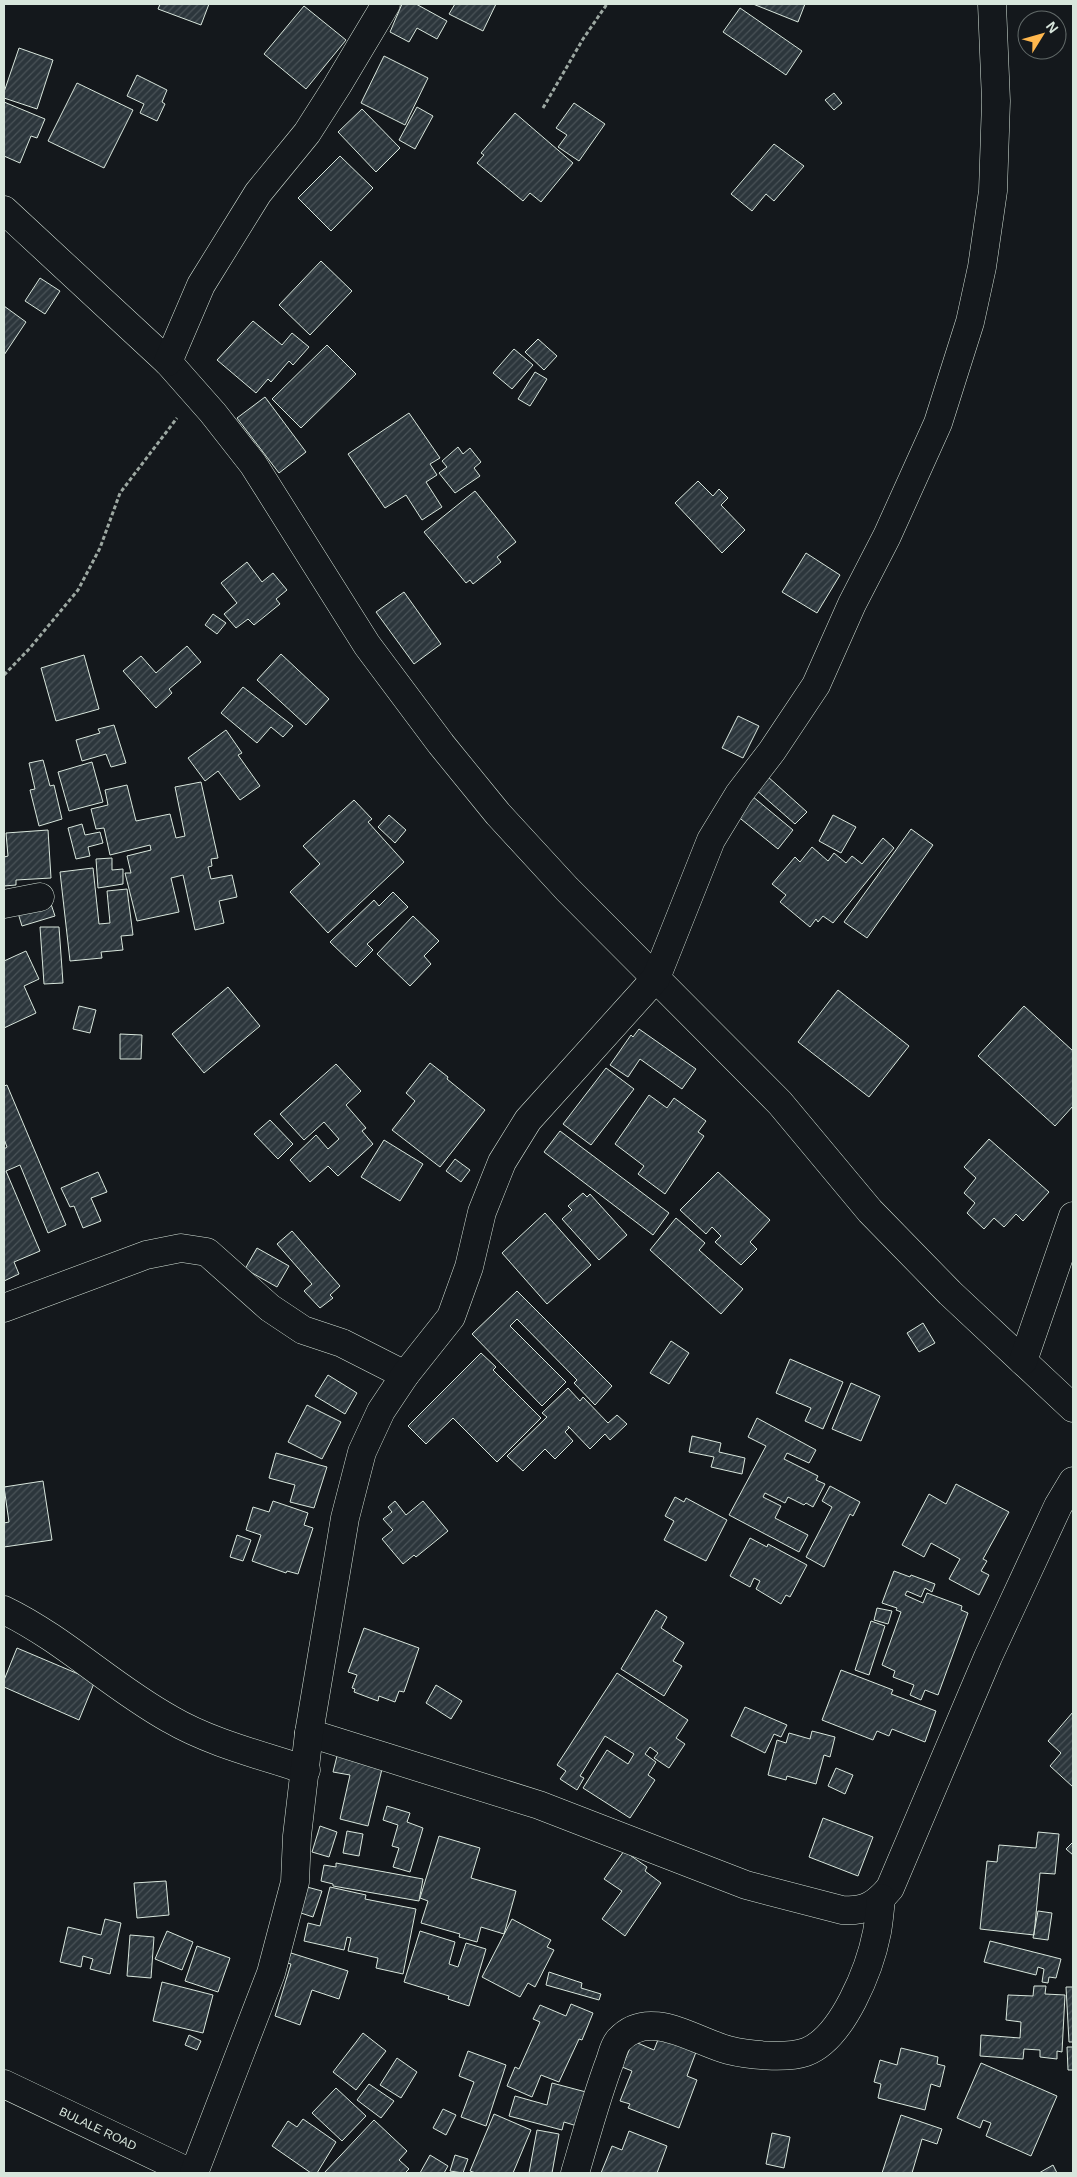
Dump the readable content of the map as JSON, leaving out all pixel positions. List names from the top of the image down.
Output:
{
  "streets": {
    "street": ["BULALE ROAD"]
  },
  "north": "top right"
}
